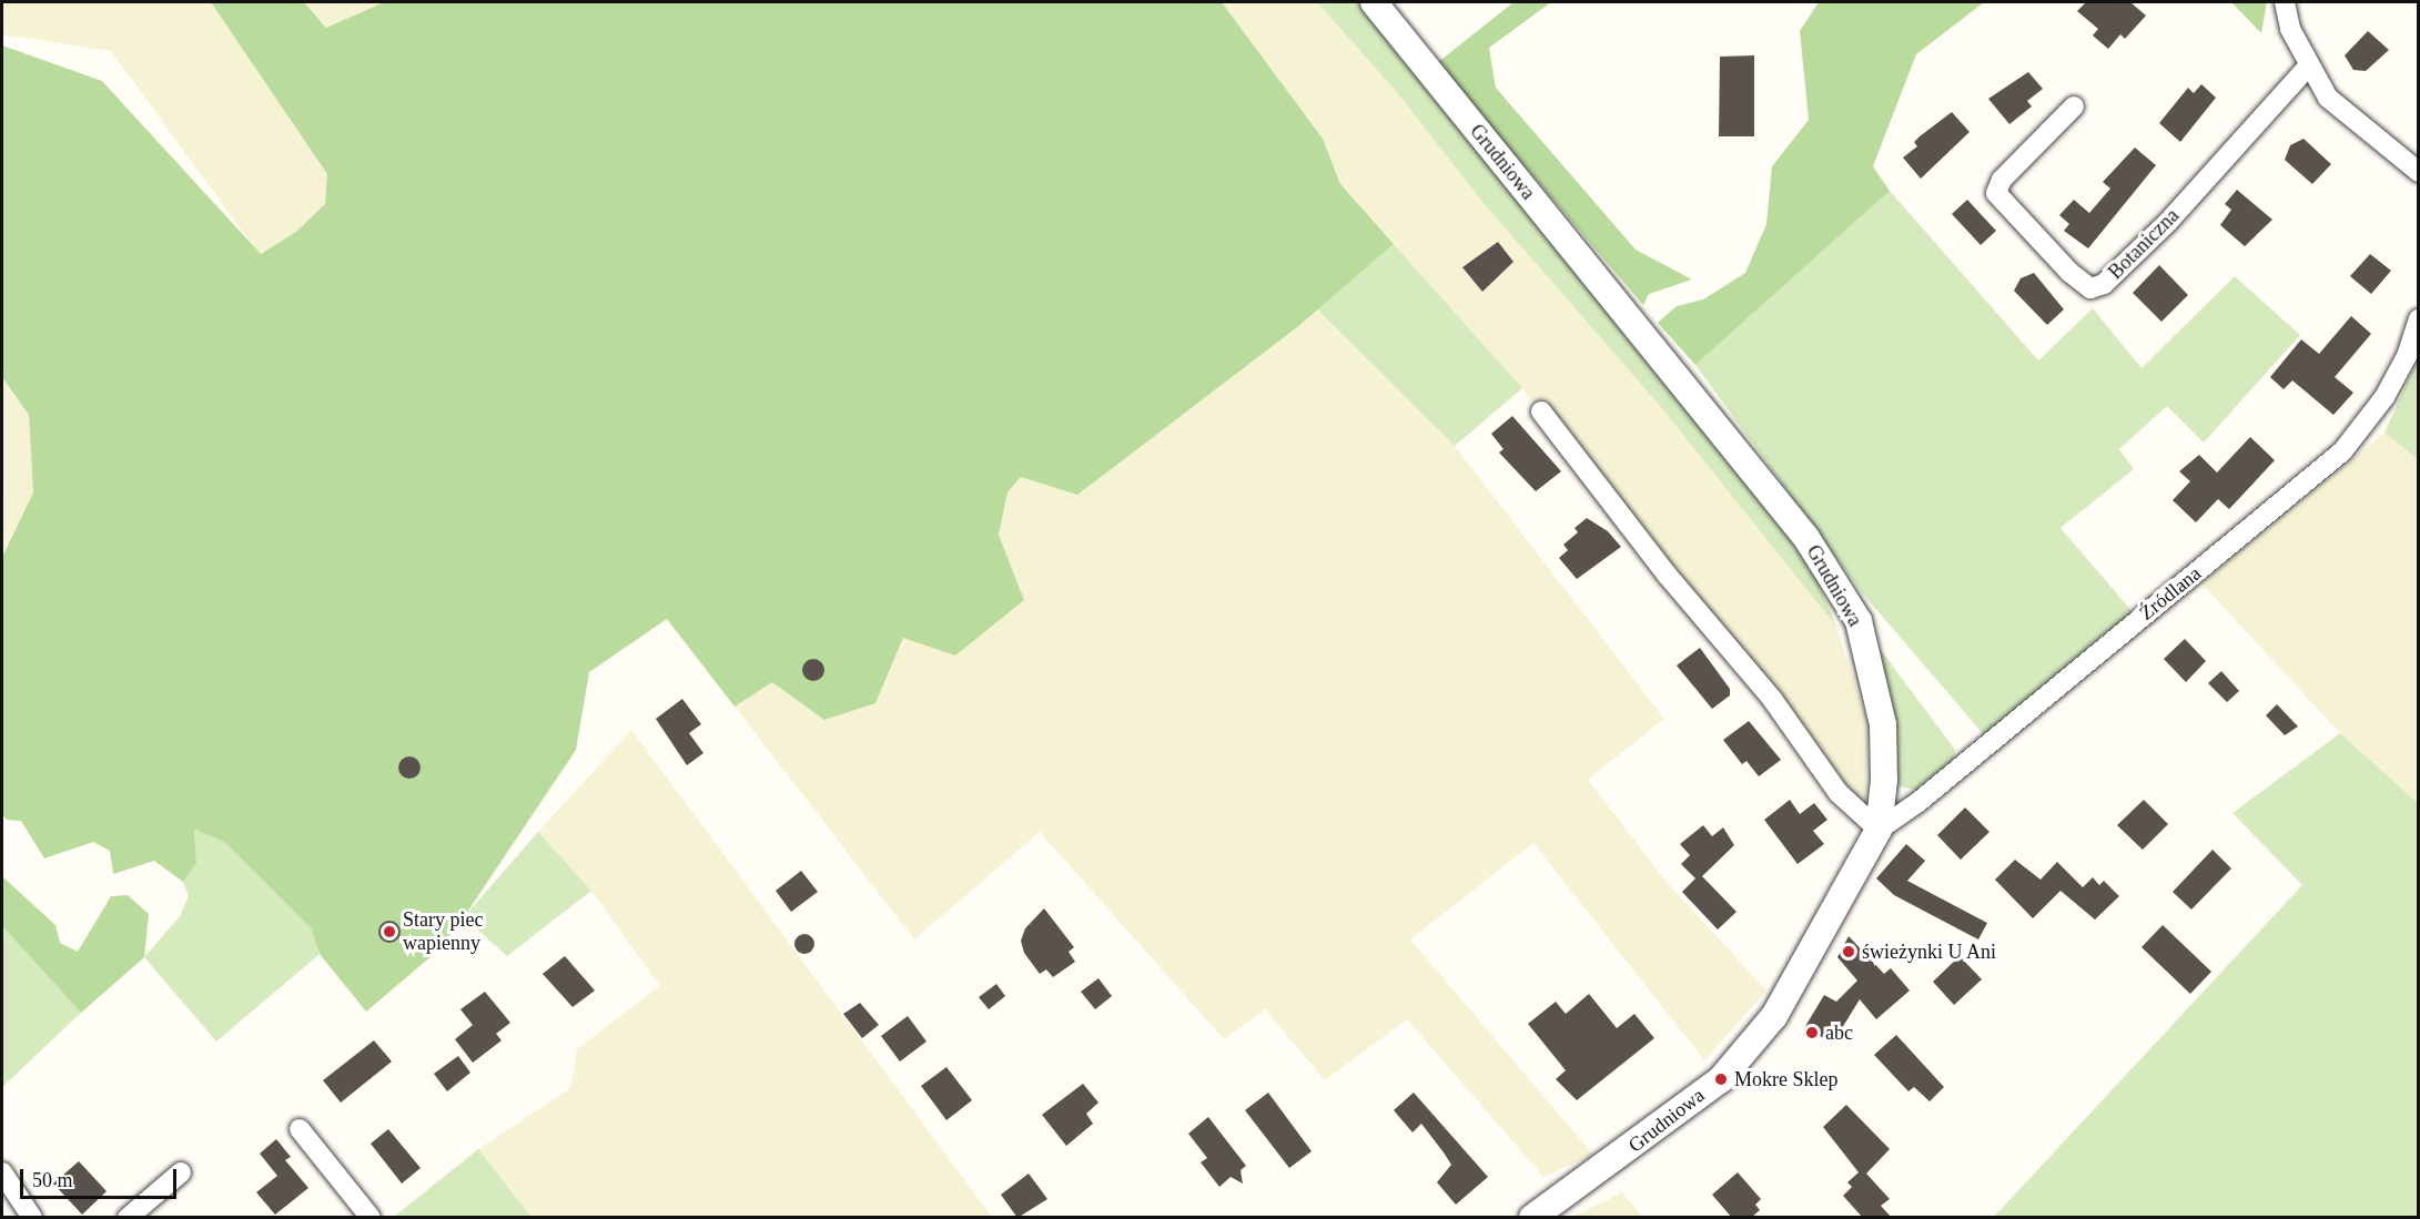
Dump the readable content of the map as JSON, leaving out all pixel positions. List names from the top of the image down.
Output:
{
  "streets": {
    "street": ["Grudniowa", "Botaniczna", "Źródlana"]
  },
  "crossings": [
    ["Grudniowa", "Źródlana"]
  ],
  "places": [
    "Stary piec wapienny",
    "świeżynki U Ani",
    "abc",
    "Mokre Sklep"
  ],
  "scale_bar": "50 m"
}
